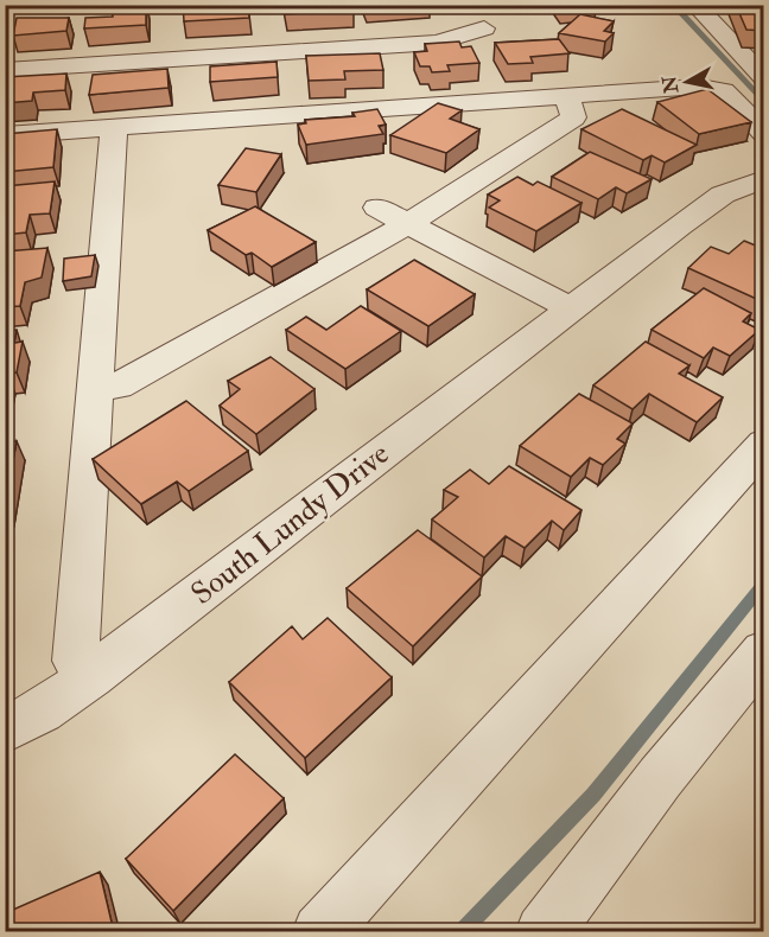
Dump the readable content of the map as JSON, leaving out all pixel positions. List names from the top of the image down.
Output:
{
  "streets": {
    "street": ["South Lundy Drive"]
  },
  "north": "left"
}
